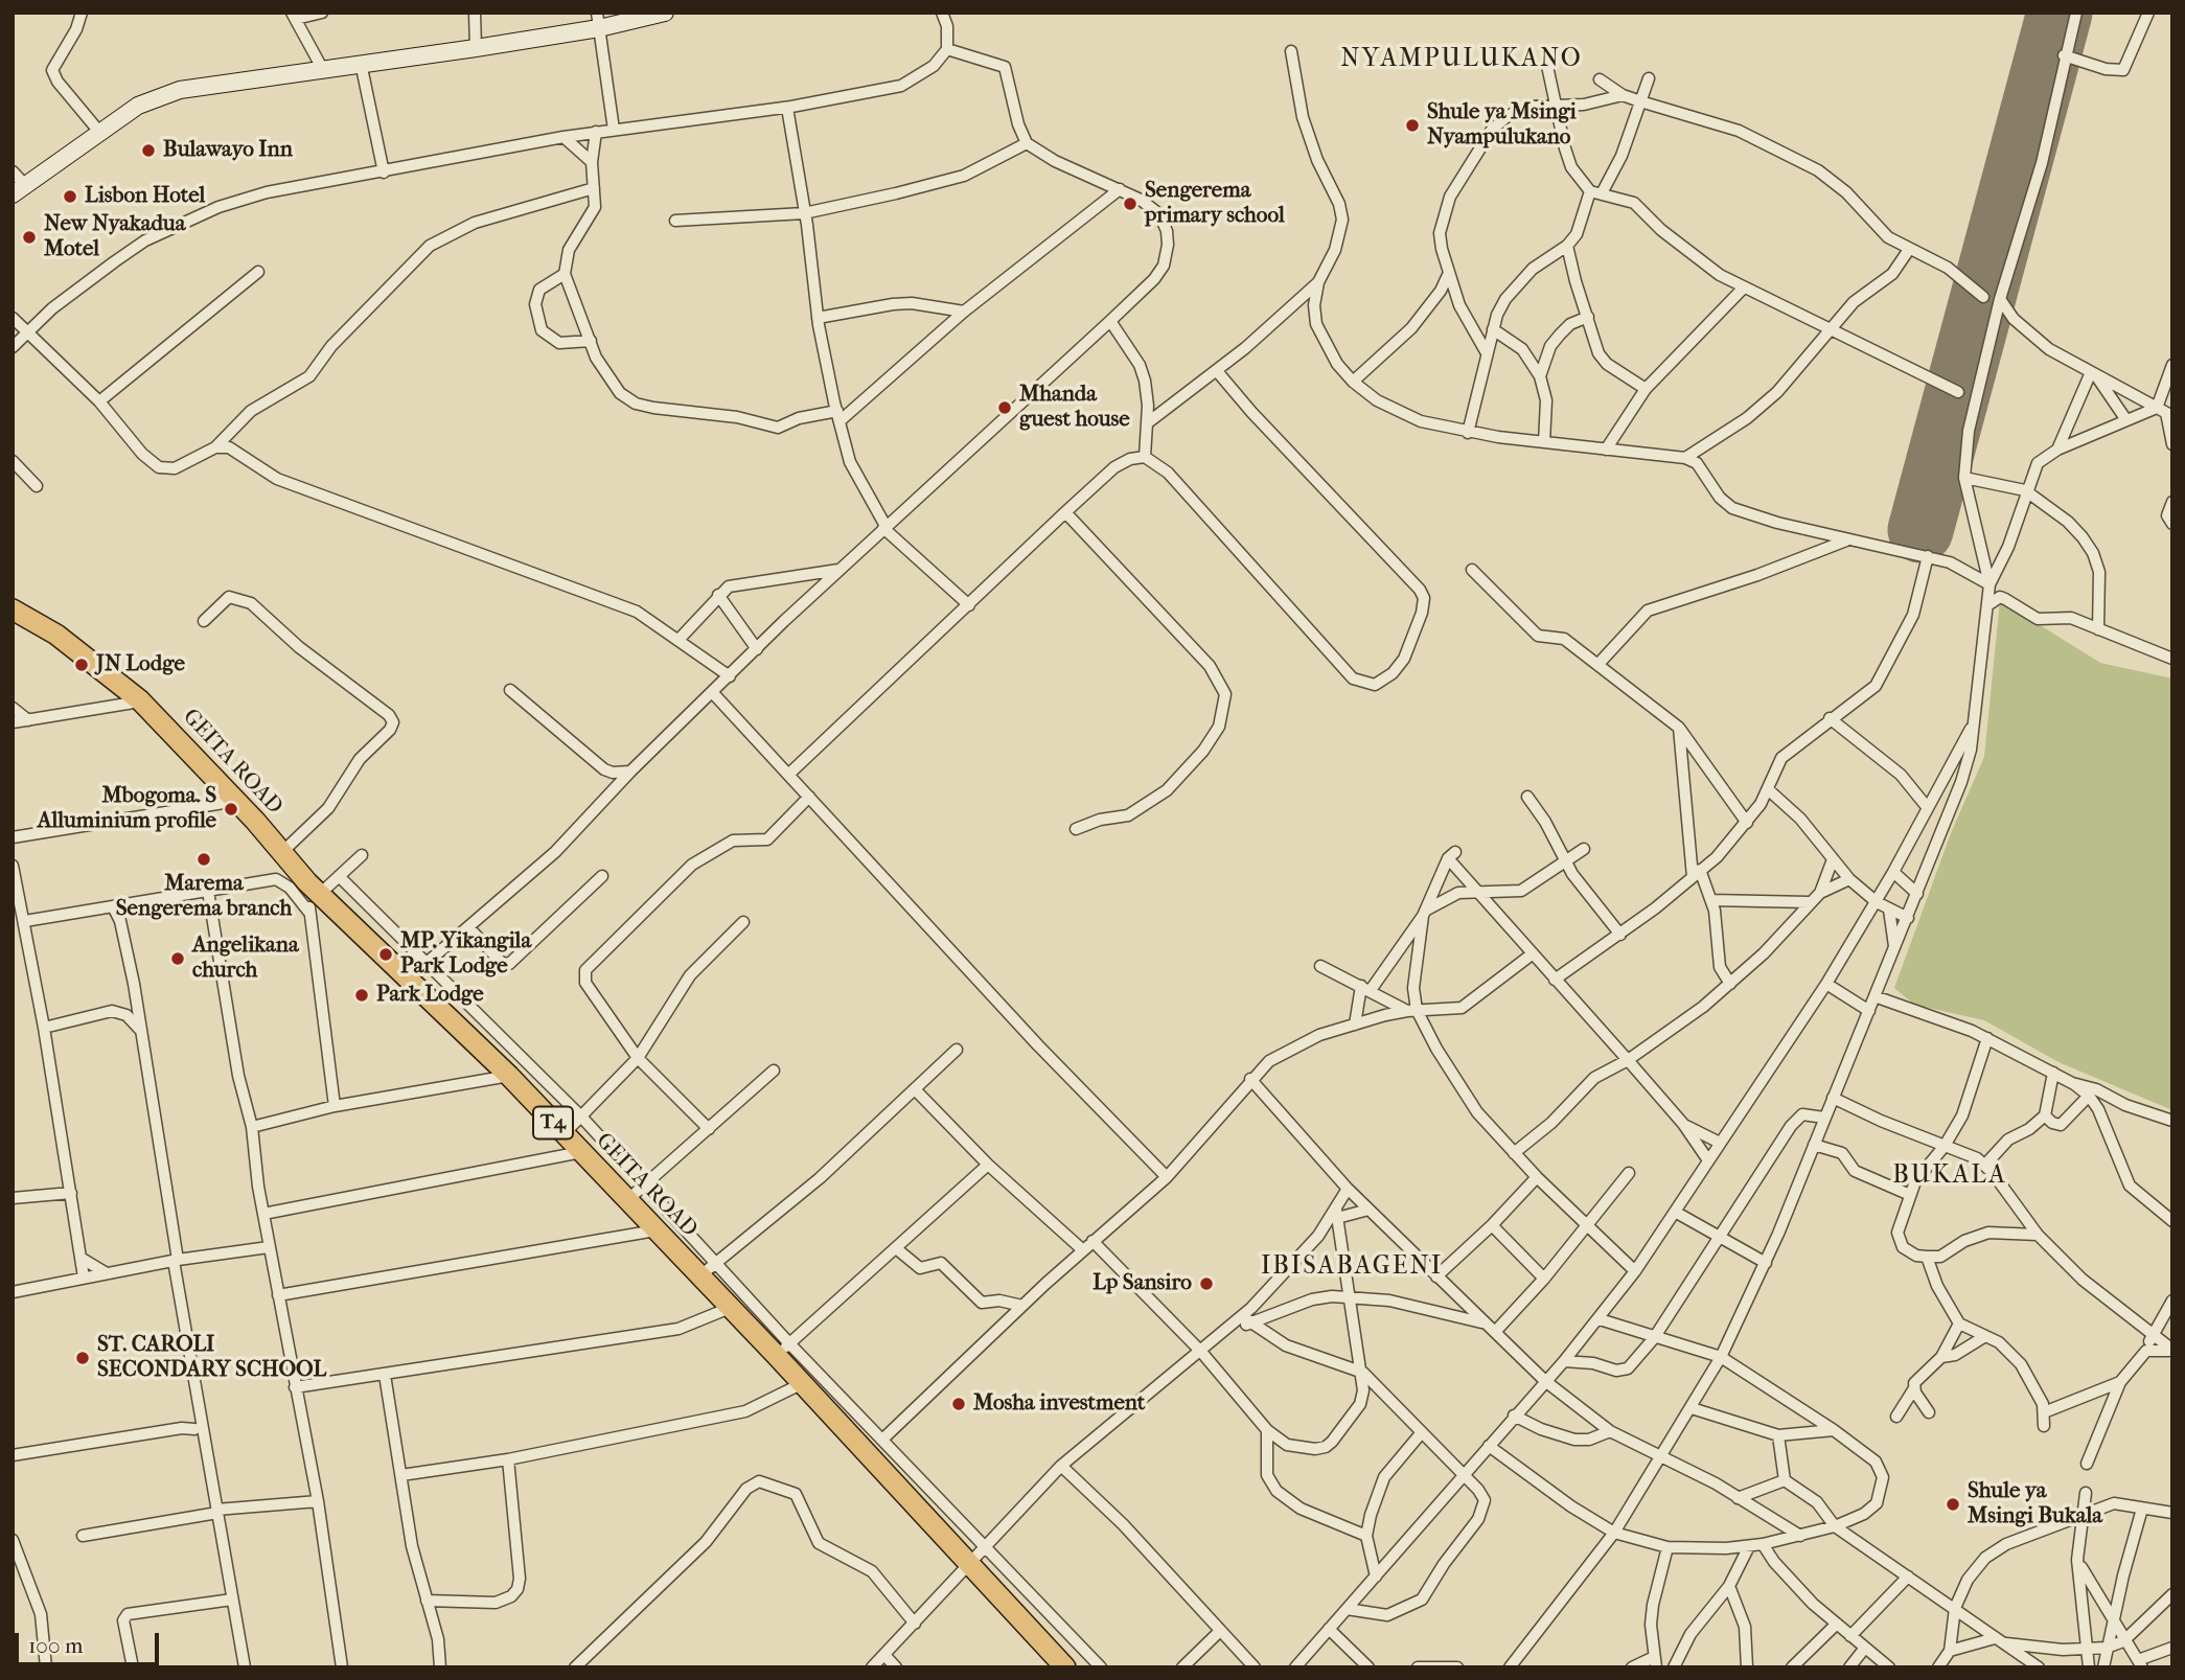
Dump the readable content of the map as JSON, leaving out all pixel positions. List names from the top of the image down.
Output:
{
  "streets": {
    "highway": ["GEITA ROAD", "T4"]
  },
  "districts": ["NYAMPULUKANO", "BUKALA", "IBISABAGENI"],
  "places": [
    "Shule ya Msingi Nyampulukano",
    "Bulawayo Inn",
    "Lisbon Hotel",
    "Sengerema primary school",
    "New Nyakadua Motel",
    "Mhanda guest house",
    "JN Lodge",
    "Mbogoma. S Alluminium profile",
    "Marema Sengerema branch",
    "MP. Yikangila Park Lodge",
    "Angelikana church",
    "Park Lodge",
    "Lp Sansiro",
    "ST. CAROLI SECONDARY SCHOOL",
    "Mosha investment",
    "Shule ya Msingi Bukala"
  ],
  "scale_bar": "100 m"
}
